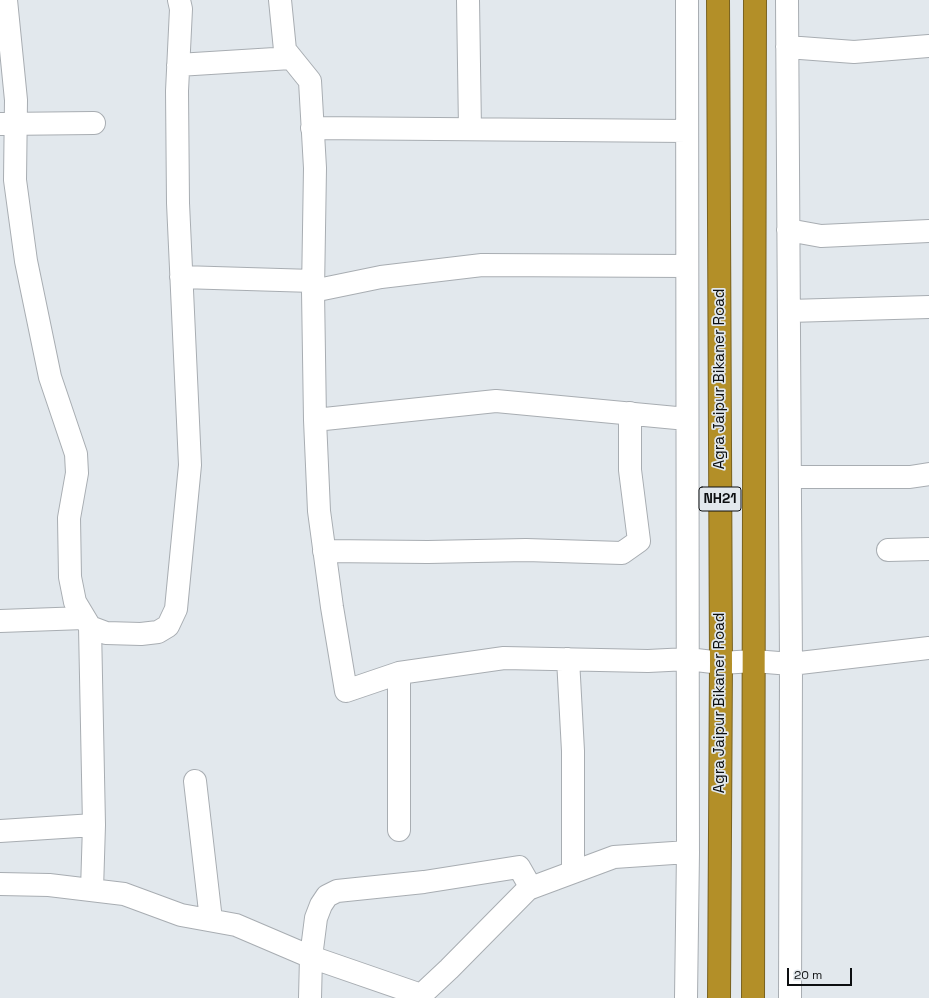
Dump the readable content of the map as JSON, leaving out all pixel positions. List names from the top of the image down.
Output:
{
  "streets": {
    "highway": ["Agra Jaipur Bikaner Road", "NH21"]
  },
  "scale_bar": "20 m"
}
